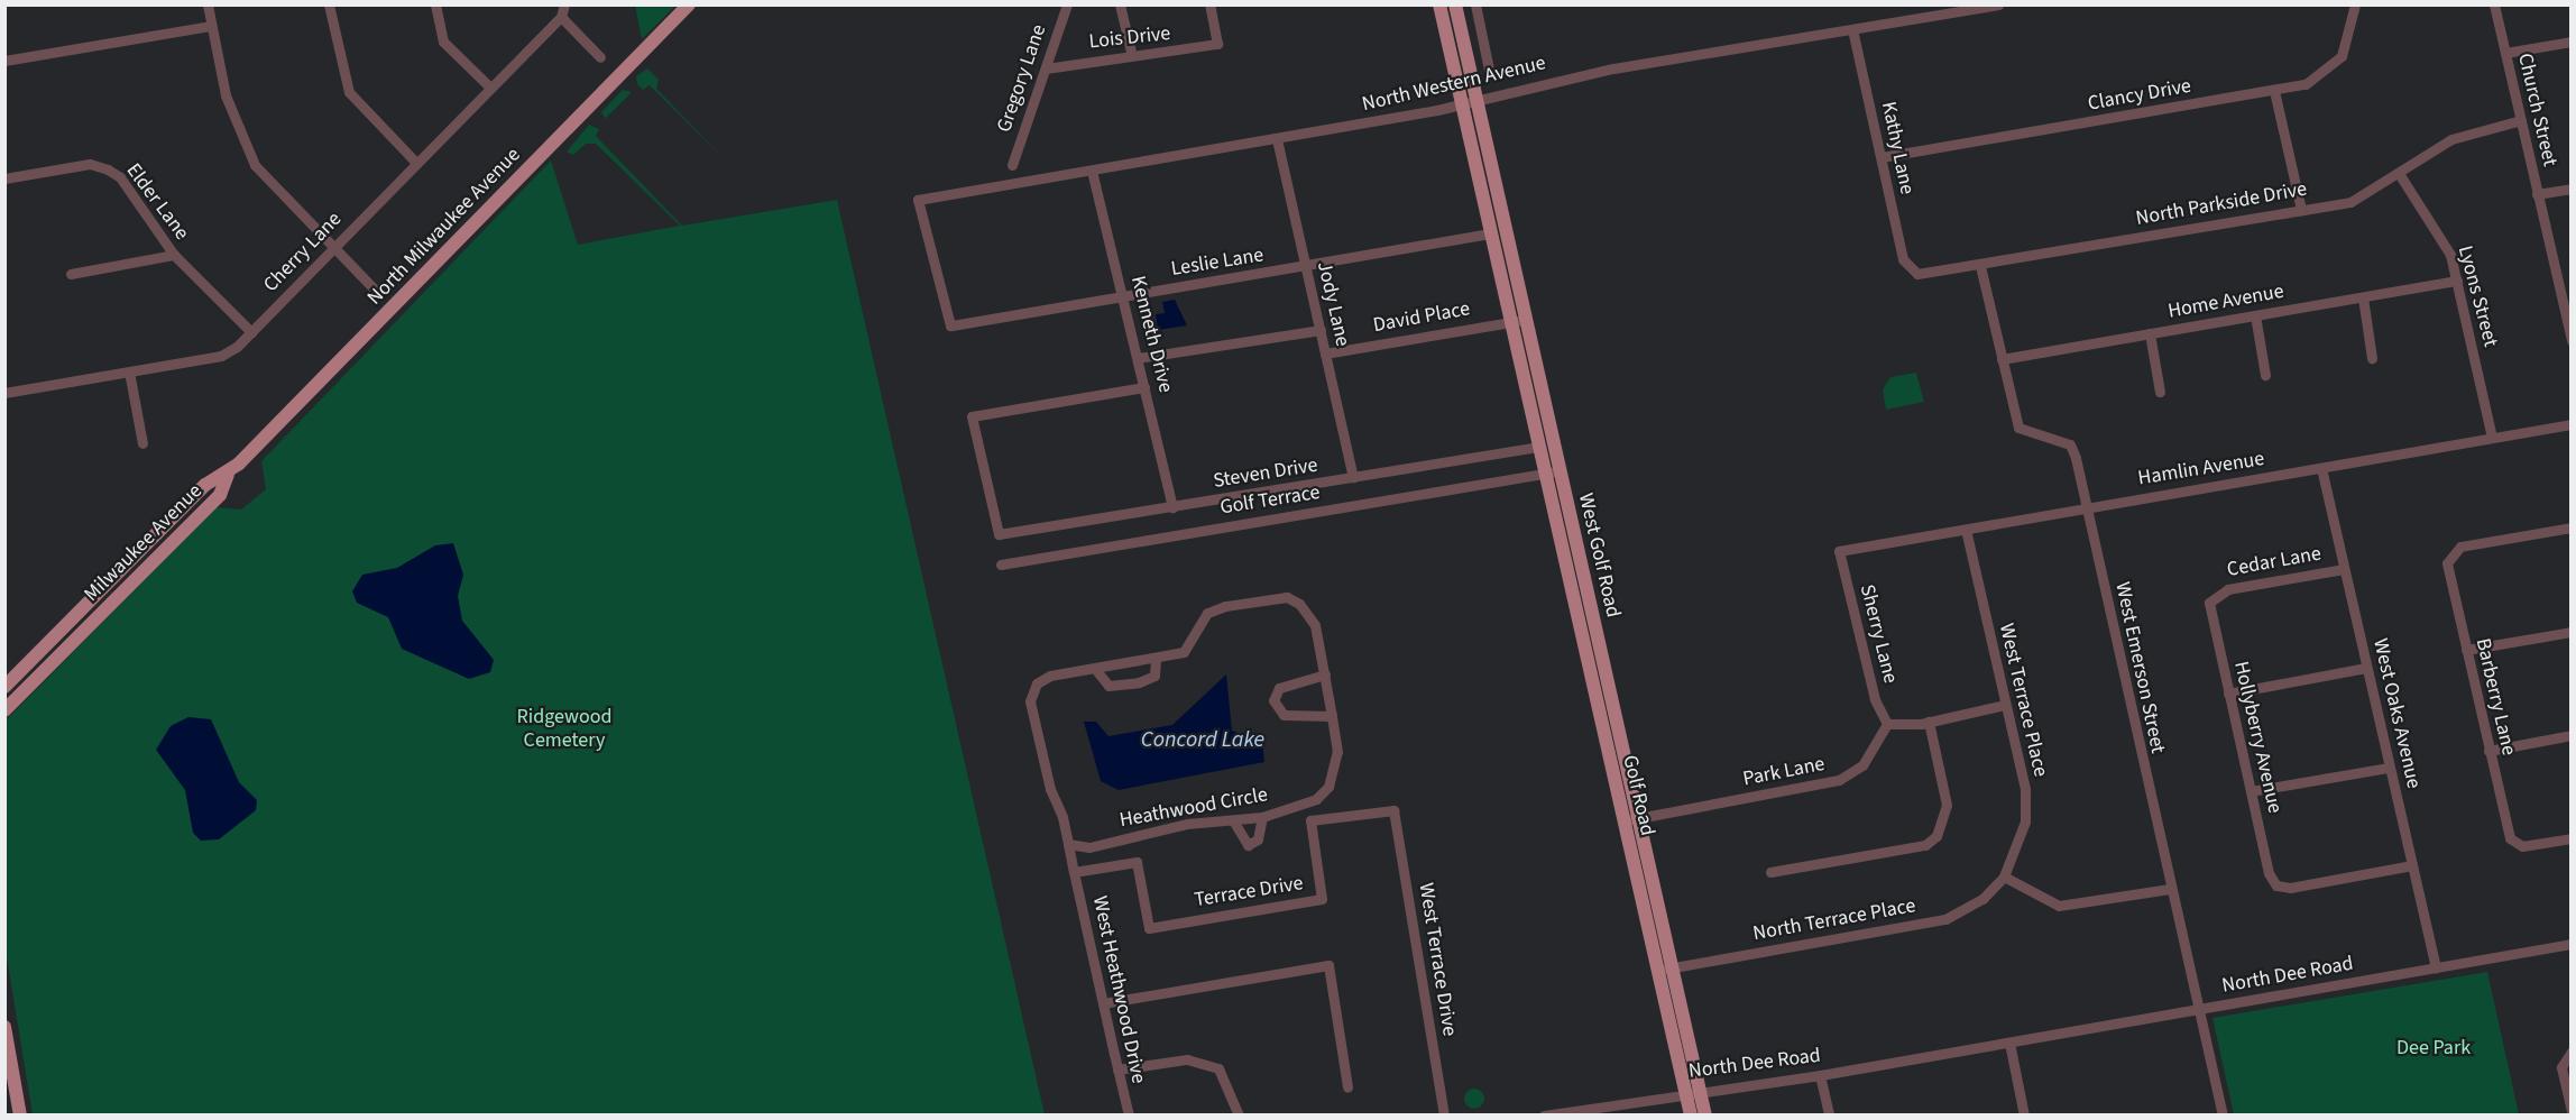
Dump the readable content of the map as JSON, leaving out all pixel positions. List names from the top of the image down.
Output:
{
  "streets": {
    "main road": [
      "North Milwaukee Avenue",
      "Milwaukee Avenue",
      "West Golf Road",
      "Golf Road"
    ],
    "street": [
      "Lois Drive",
      "Gregory Lane",
      "North Western Avenue",
      "Clancy Drive",
      "Church Street",
      "Kathy Lane",
      "Elder Lane",
      "North Parkside Drive",
      "Cherry Lane",
      "Leslie Lane",
      "Lyons Street",
      "Home Avenue",
      "Jody Lane",
      "David Place",
      "Kenneth Drive",
      "Hamlin Avenue",
      "Steven Drive",
      "Golf Terrace",
      "Cedar Lane",
      "Sherry Lane",
      "West Emerson Street",
      "Barberry Lane",
      "West Terrace Place",
      "West Oaks Avenue",
      "Hollyberry Avenue",
      "Park Lane",
      "Heathwood Circle",
      "Terrace Drive",
      "North Terrace Place",
      "West Terrace Drive",
      "North Dee Road",
      "West Heathwood Drive"
    ]
  },
  "crossings": [
    ["Lois Drive", "Gregory Lane"],
    ["North Western Avenue", "Kathy Lane"],
    ["North Western Avenue", "Leslie Lane"],
    ["North Western Avenue", "Jody Lane"],
    ["North Western Avenue", "Kenneth Drive"],
    ["North Western Avenue", "West Golf Road"],
    ["Clancy Drive", "Kathy Lane"],
    ["Church Street", "North Parkside Drive"],
    ["Kathy Lane", "North Parkside Drive"],
    ["Elder Lane", "Cherry Lane"],
    ["North Parkside Drive", "Lyons Street"],
    ["North Parkside Drive", "West Emerson Street"],
    ["North Milwaukee Avenue", "Milwaukee Avenue"],
    ["Leslie Lane", "Jody Lane"],
    ["Leslie Lane", "Kenneth Drive"],
    ["Leslie Lane", "West Golf Road"],
    ["Lyons Street", "Home Avenue"],
    ["Lyons Street", "Hamlin Avenue"],
    ["Home Avenue", "West Emerson Street"],
    ["Jody Lane", "David Place"],
    ["Jody Lane", "Steven Drive"],
    ["David Place", "West Golf Road"],
    ["Kenneth Drive", "Steven Drive"],
    ["Hamlin Avenue", "Sherry Lane"],
    ["Hamlin Avenue", "West Emerson Street"],
    ["Hamlin Avenue", "West Terrace Place"],
    ["Hamlin Avenue", "West Oaks Avenue"],
    ["Steven Drive", "West Golf Road"],
    ["Golf Terrace", "West Golf Road"],
    ["West Golf Road", "Park Lane"],
    ["West Golf Road", "Golf Road"],
    ["West Golf Road", "North Terrace Place"],
    ["West Golf Road", "North Dee Road"],
    ["Cedar Lane", "West Oaks Avenue"],
    ["Cedar Lane", "Hollyberry Avenue"],
    ["Sherry Lane", "Park Lane"],
    ["West Emerson Street", "North Dee Road"],
    ["West Terrace Place", "North Terrace Place"],
    ["West Oaks Avenue", "Hollyberry Avenue"],
    ["West Oaks Avenue", "North Dee Road"],
    ["Park Lane", "Golf Road"],
    ["Golf Road", "North Terrace Place"],
    ["Heathwood Circle", "Terrace Drive"],
    ["Heathwood Circle", "West Heathwood Drive"],
    ["Terrace Drive", "West Terrace Drive"],
    ["Terrace Drive", "West Heathwood Drive"]
  ],
  "water": ["Concord Lake"],
  "parks": ["Ridgewood Cemetery", "Dee Park"]
}
